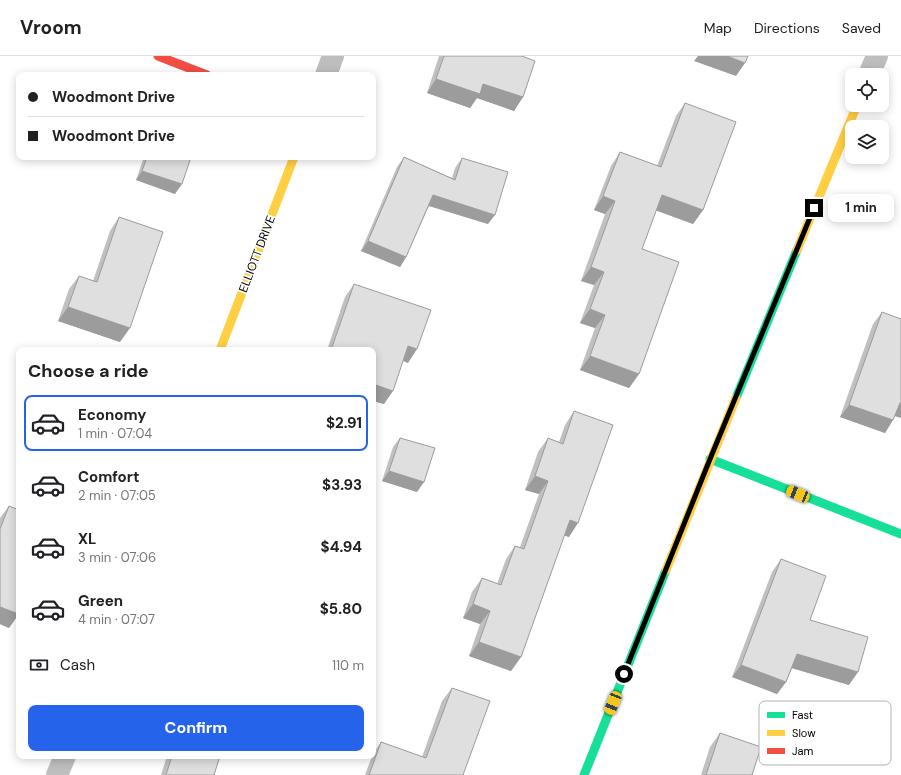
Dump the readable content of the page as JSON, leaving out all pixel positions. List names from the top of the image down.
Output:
{
  "streets": {
    "street": ["ELLIOTT DRIVE"]
  },
  "legend": ["Fast", "Slow", "Jam"],
  "page": {
    "header": "Vroom",
    "nav": ["Map", "Directions", "Saved"],
    "banner": ["Woodmont Drive", "Woodmont Drive"],
    "bubble": "1 min",
    "heading": "Choose a ride",
    "list": [
      {
        "name": "Economy",
        "note": "1 min · 07:04",
        "value": "$2.91"
      },
      {
        "name": "Comfort",
        "note": "2 min · 07:05",
        "value": "$3.93"
      },
      {
        "name": "XL",
        "note": "3 min · 07:06",
        "value": "$4.94"
      },
      {
        "name": "Green",
        "note": "4 min · 07:07",
        "value": "$5.80"
      }
    ],
    "pay": ["Cash", "110 m"],
    "buttons": "Confirm"
  }
}
